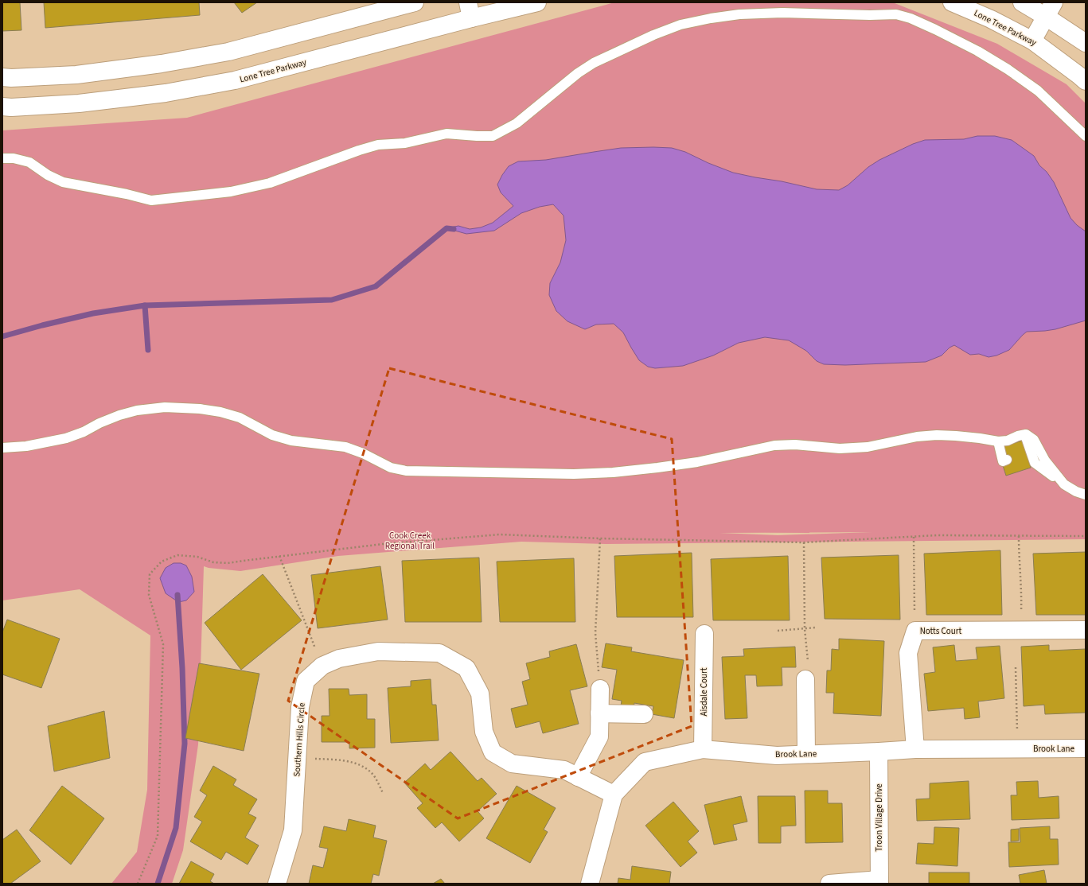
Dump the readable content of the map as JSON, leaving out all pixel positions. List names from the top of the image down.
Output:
{
  "streets": {
    "street": [
      "Lone Tree Parkway",
      "Notts Court",
      "Aisdale Court",
      "Southern Hills Circle",
      "Brook Lane",
      "Troon Village Drive"
    ]
  },
  "crossings": [
    ["Notts Court", "Brook Lane"],
    ["Aisdale Court", "Brook Lane"],
    ["Southern Hills Circle", "Brook Lane"],
    ["Brook Lane", "Troon Village Drive"]
  ],
  "parks": ["Cook Creek Regional Trail"]
}
